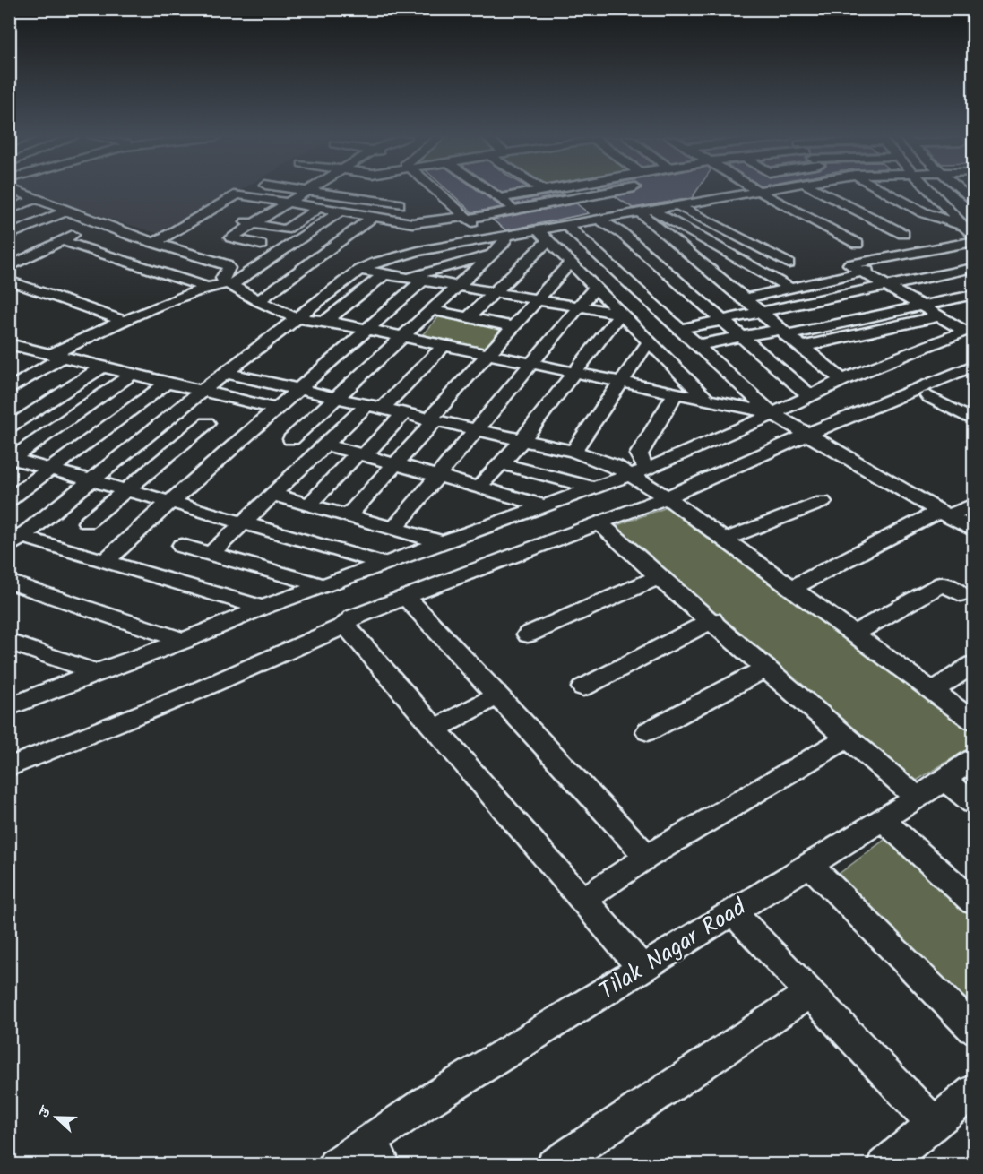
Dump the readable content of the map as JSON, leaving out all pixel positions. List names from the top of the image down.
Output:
{
  "streets": {
    "street": ["Tilak Nagar Road"]
  },
  "north": "left"
}
